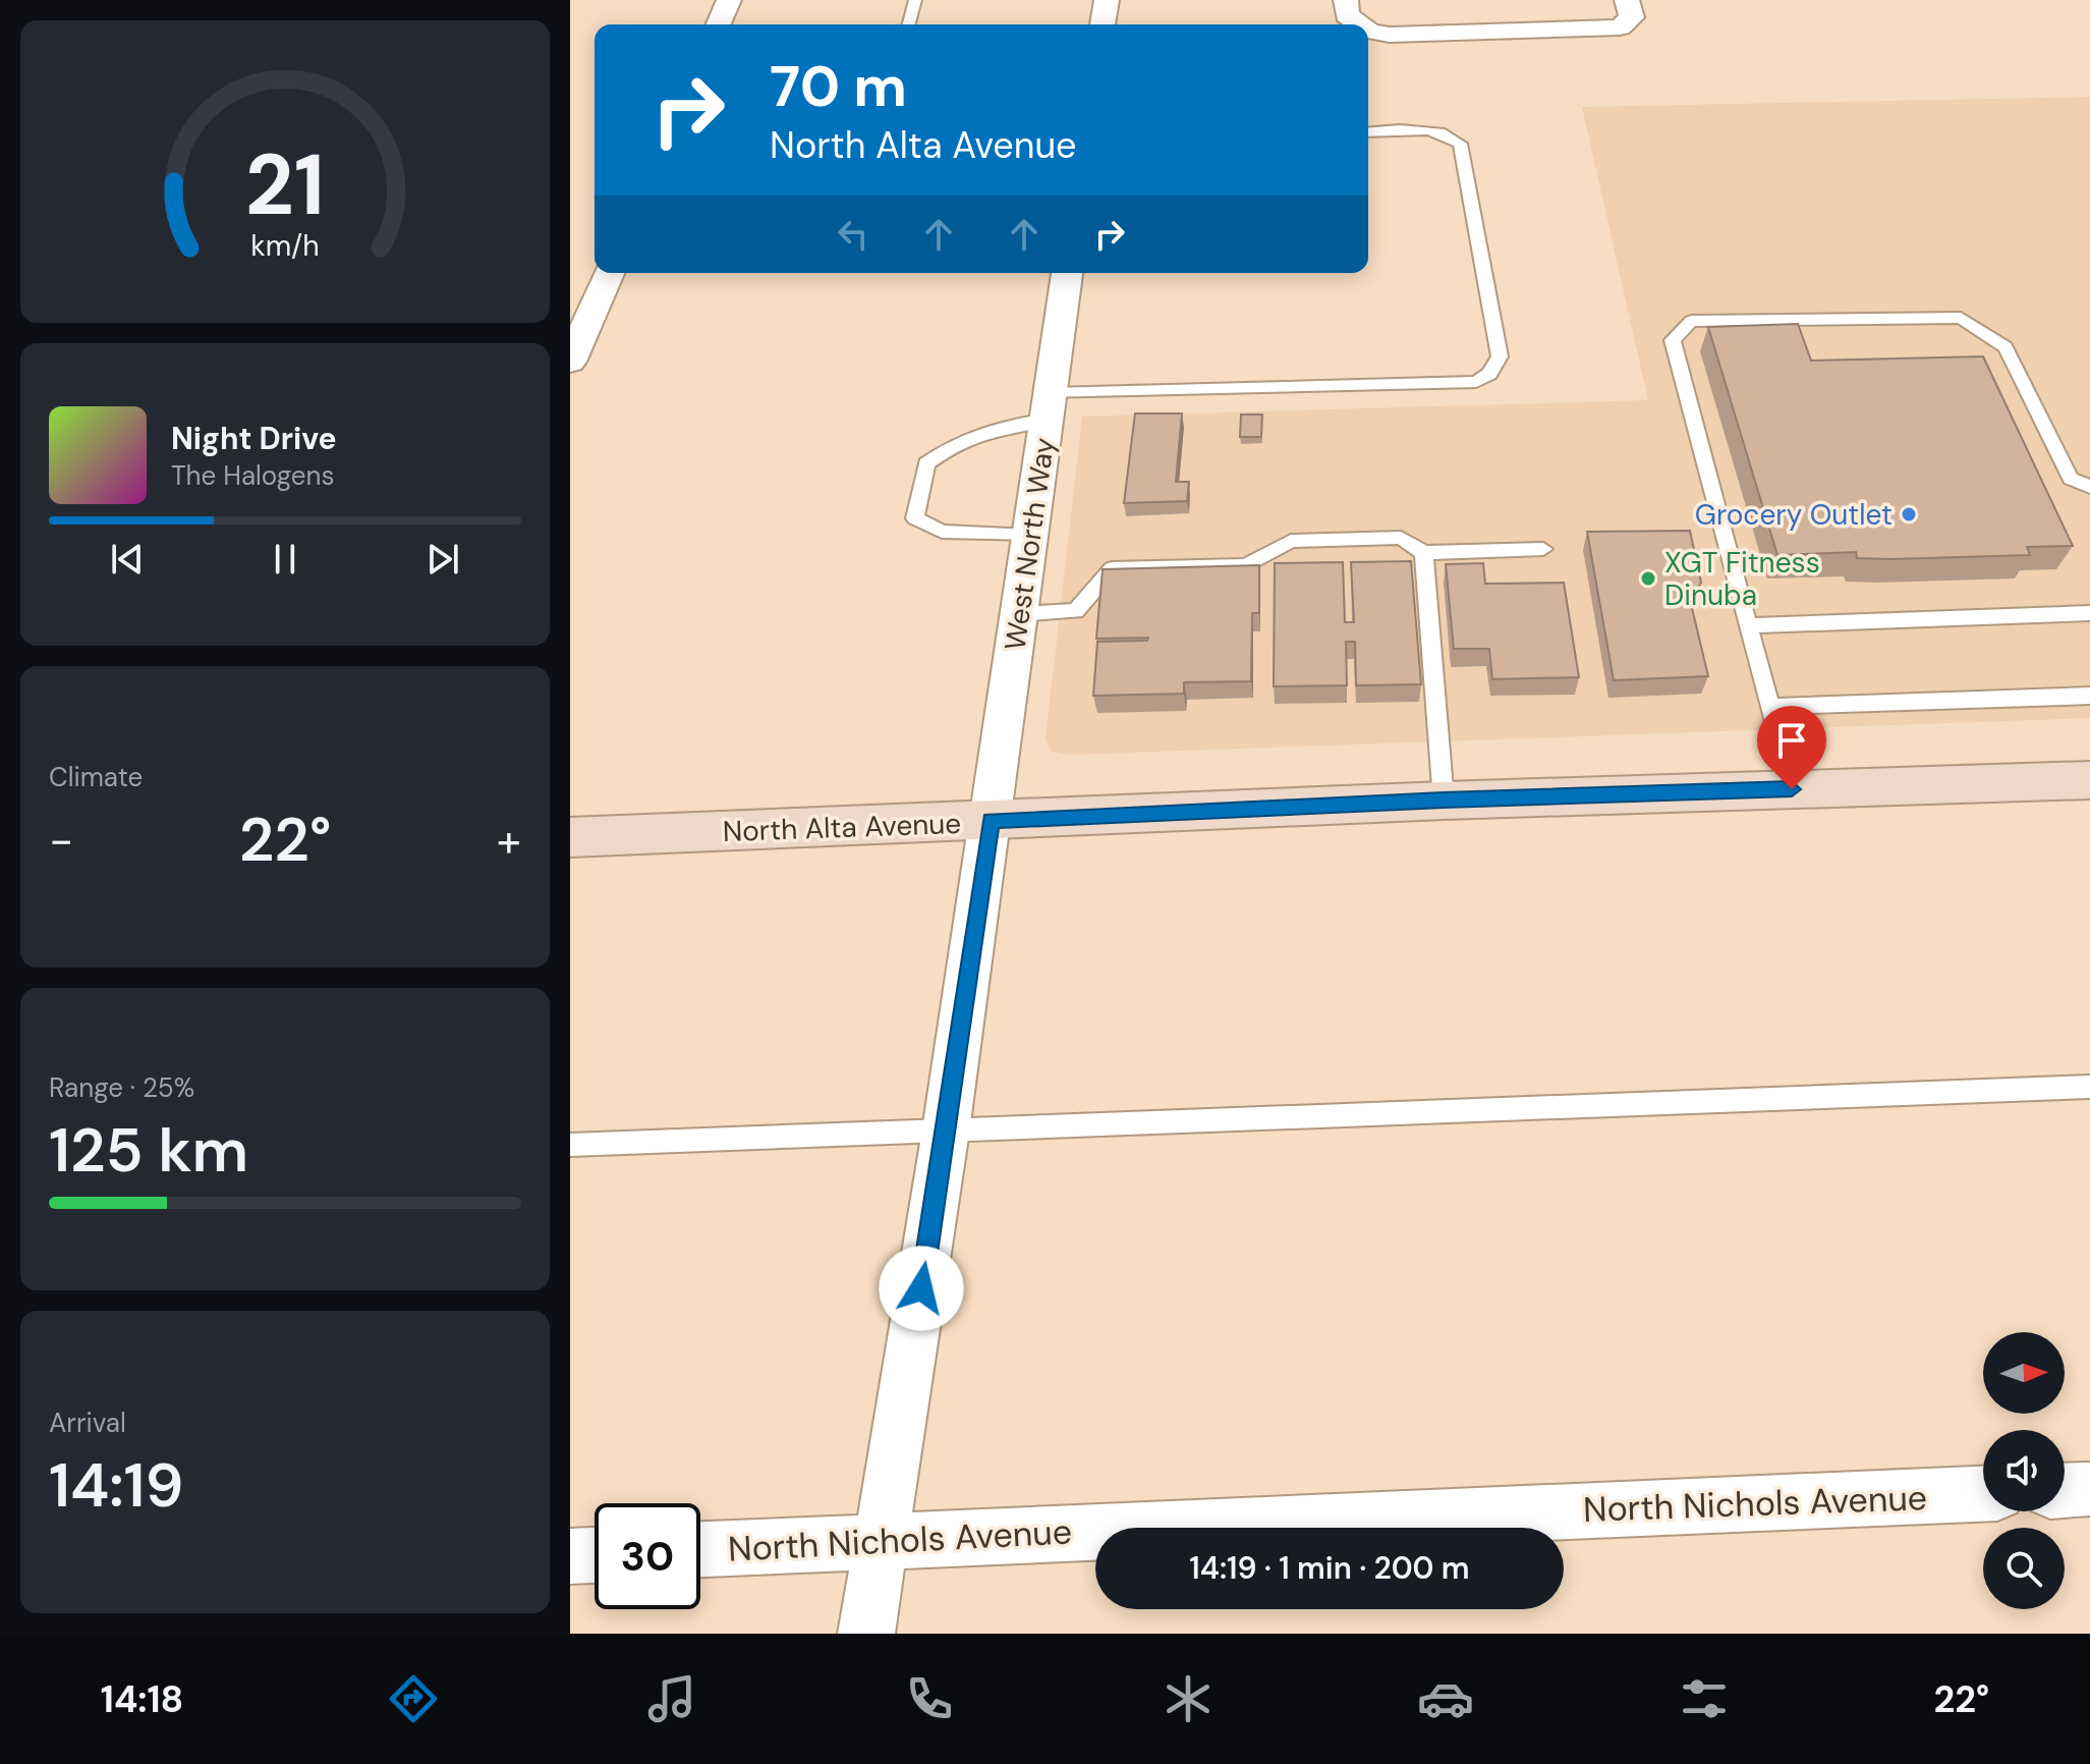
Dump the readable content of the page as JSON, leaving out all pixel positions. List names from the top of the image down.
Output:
{
  "streets": {
    "main road": ["North Alta Avenue"],
    "street": ["West North Way", "North Nichols Avenue"]
  },
  "crossings": [
    ["West North Way", "North Alta Avenue"],
    ["West North Way", "North Nichols Avenue"]
  ],
  "places": ["Grocery Outlet", "XGT Fitness Dinuba"],
  "north": "right",
  "page": {
    "turn": ["70 m", "North Alta Avenue"],
    "song": ["Night Drive", "The Halogens"],
    "tile": [
      "Climate",
      ["Range · 25%", "125 km"],
      ["Arrival", "14:19"]
    ],
    "heat": ["−", "22°", "+"],
    "limit": "30",
    "trip": "14:19 · 1 min · 200 m",
    "tabs": ["14:18", "22°"],
    "gauge": ["21", "km/h"]
  }
}
